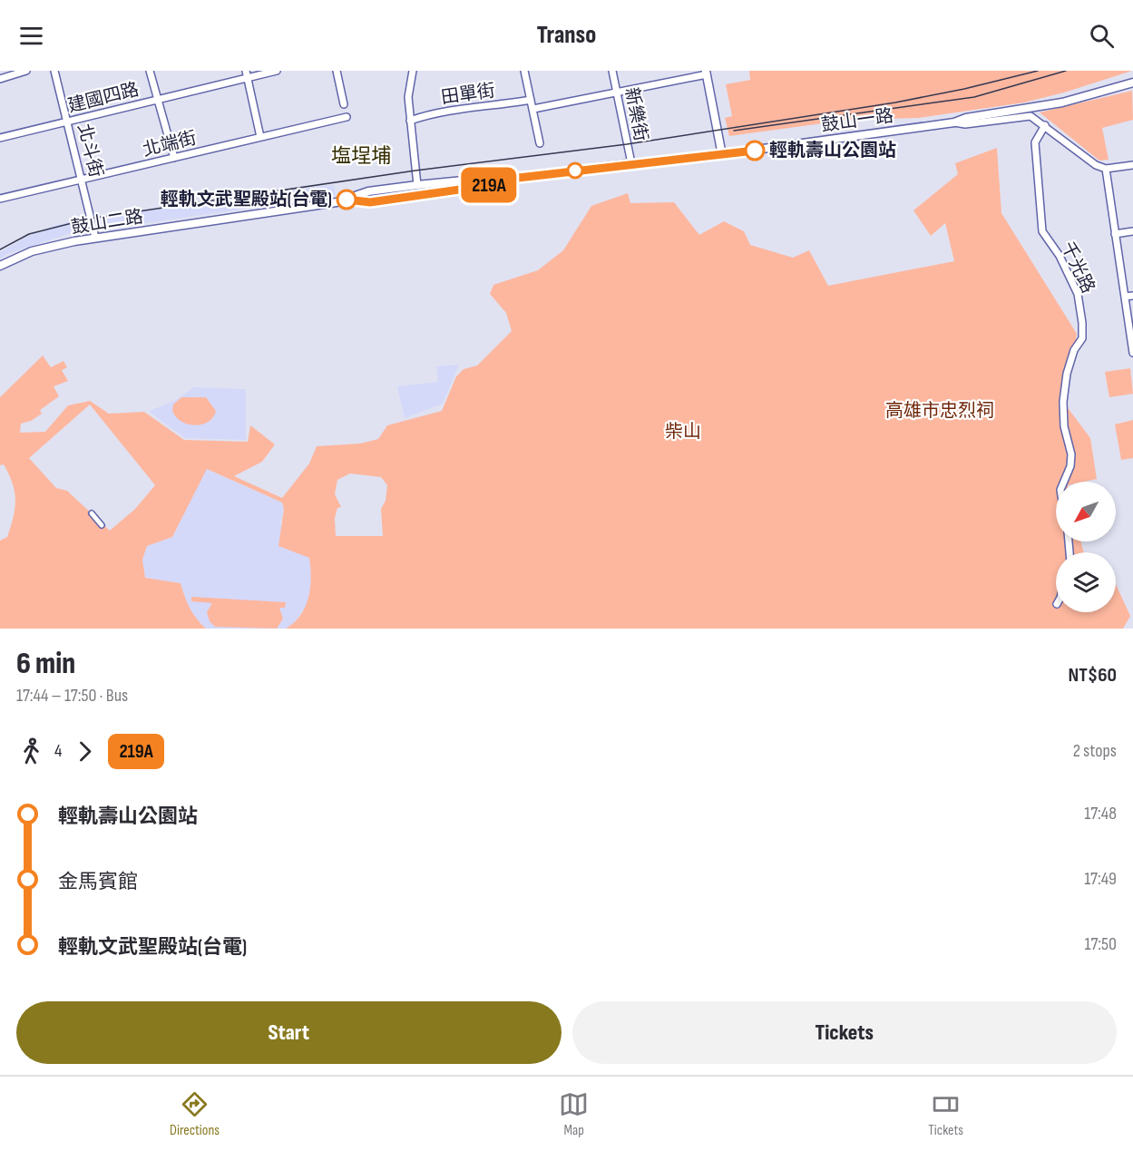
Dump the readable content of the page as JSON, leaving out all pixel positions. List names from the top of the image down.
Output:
{
  "streets": {
    "street": [
      "田單街",
      "建國四路",
      "新樂街",
      "鼓山一路",
      "北端街",
      "北斗街",
      "鼓山二路",
      "千光路"
    ]
  },
  "crossings": [
    ["建國四路", "北斗街"],
    ["新樂街", "鼓山一路"],
    ["鼓山一路", "鼓山二路"],
    ["北端街", "北斗街"],
    ["北斗街", "鼓山二路"]
  ],
  "districts": ["塩埕埔"],
  "parks": ["高雄市忠烈祠", "柴山"],
  "places": ["輕軌壽山公園站", "輕軌文武聖殿站(台電)"],
  "lines": ["bus line 219A"],
  "north": "bottom left",
  "page": {
    "header": "Transo",
    "on_map": "219A",
    "heading": ["6 min", "17:44 – 17:50 · Bus", "NT$60"],
    "legs": ["4", "219A", "2 stops"],
    "list": [
      {
        "name": "輕軌壽山公園站",
        "value": "17:48"
      },
      {
        "name": "金馬賓館",
        "value": "17:49"
      },
      {
        "name": "輕軌文武聖殿站(台電)",
        "value": "17:50"
      }
    ],
    "buttons": ["Start", "Tickets"],
    "tabs": ["Directions", "Map", "Tickets"]
  }
}
